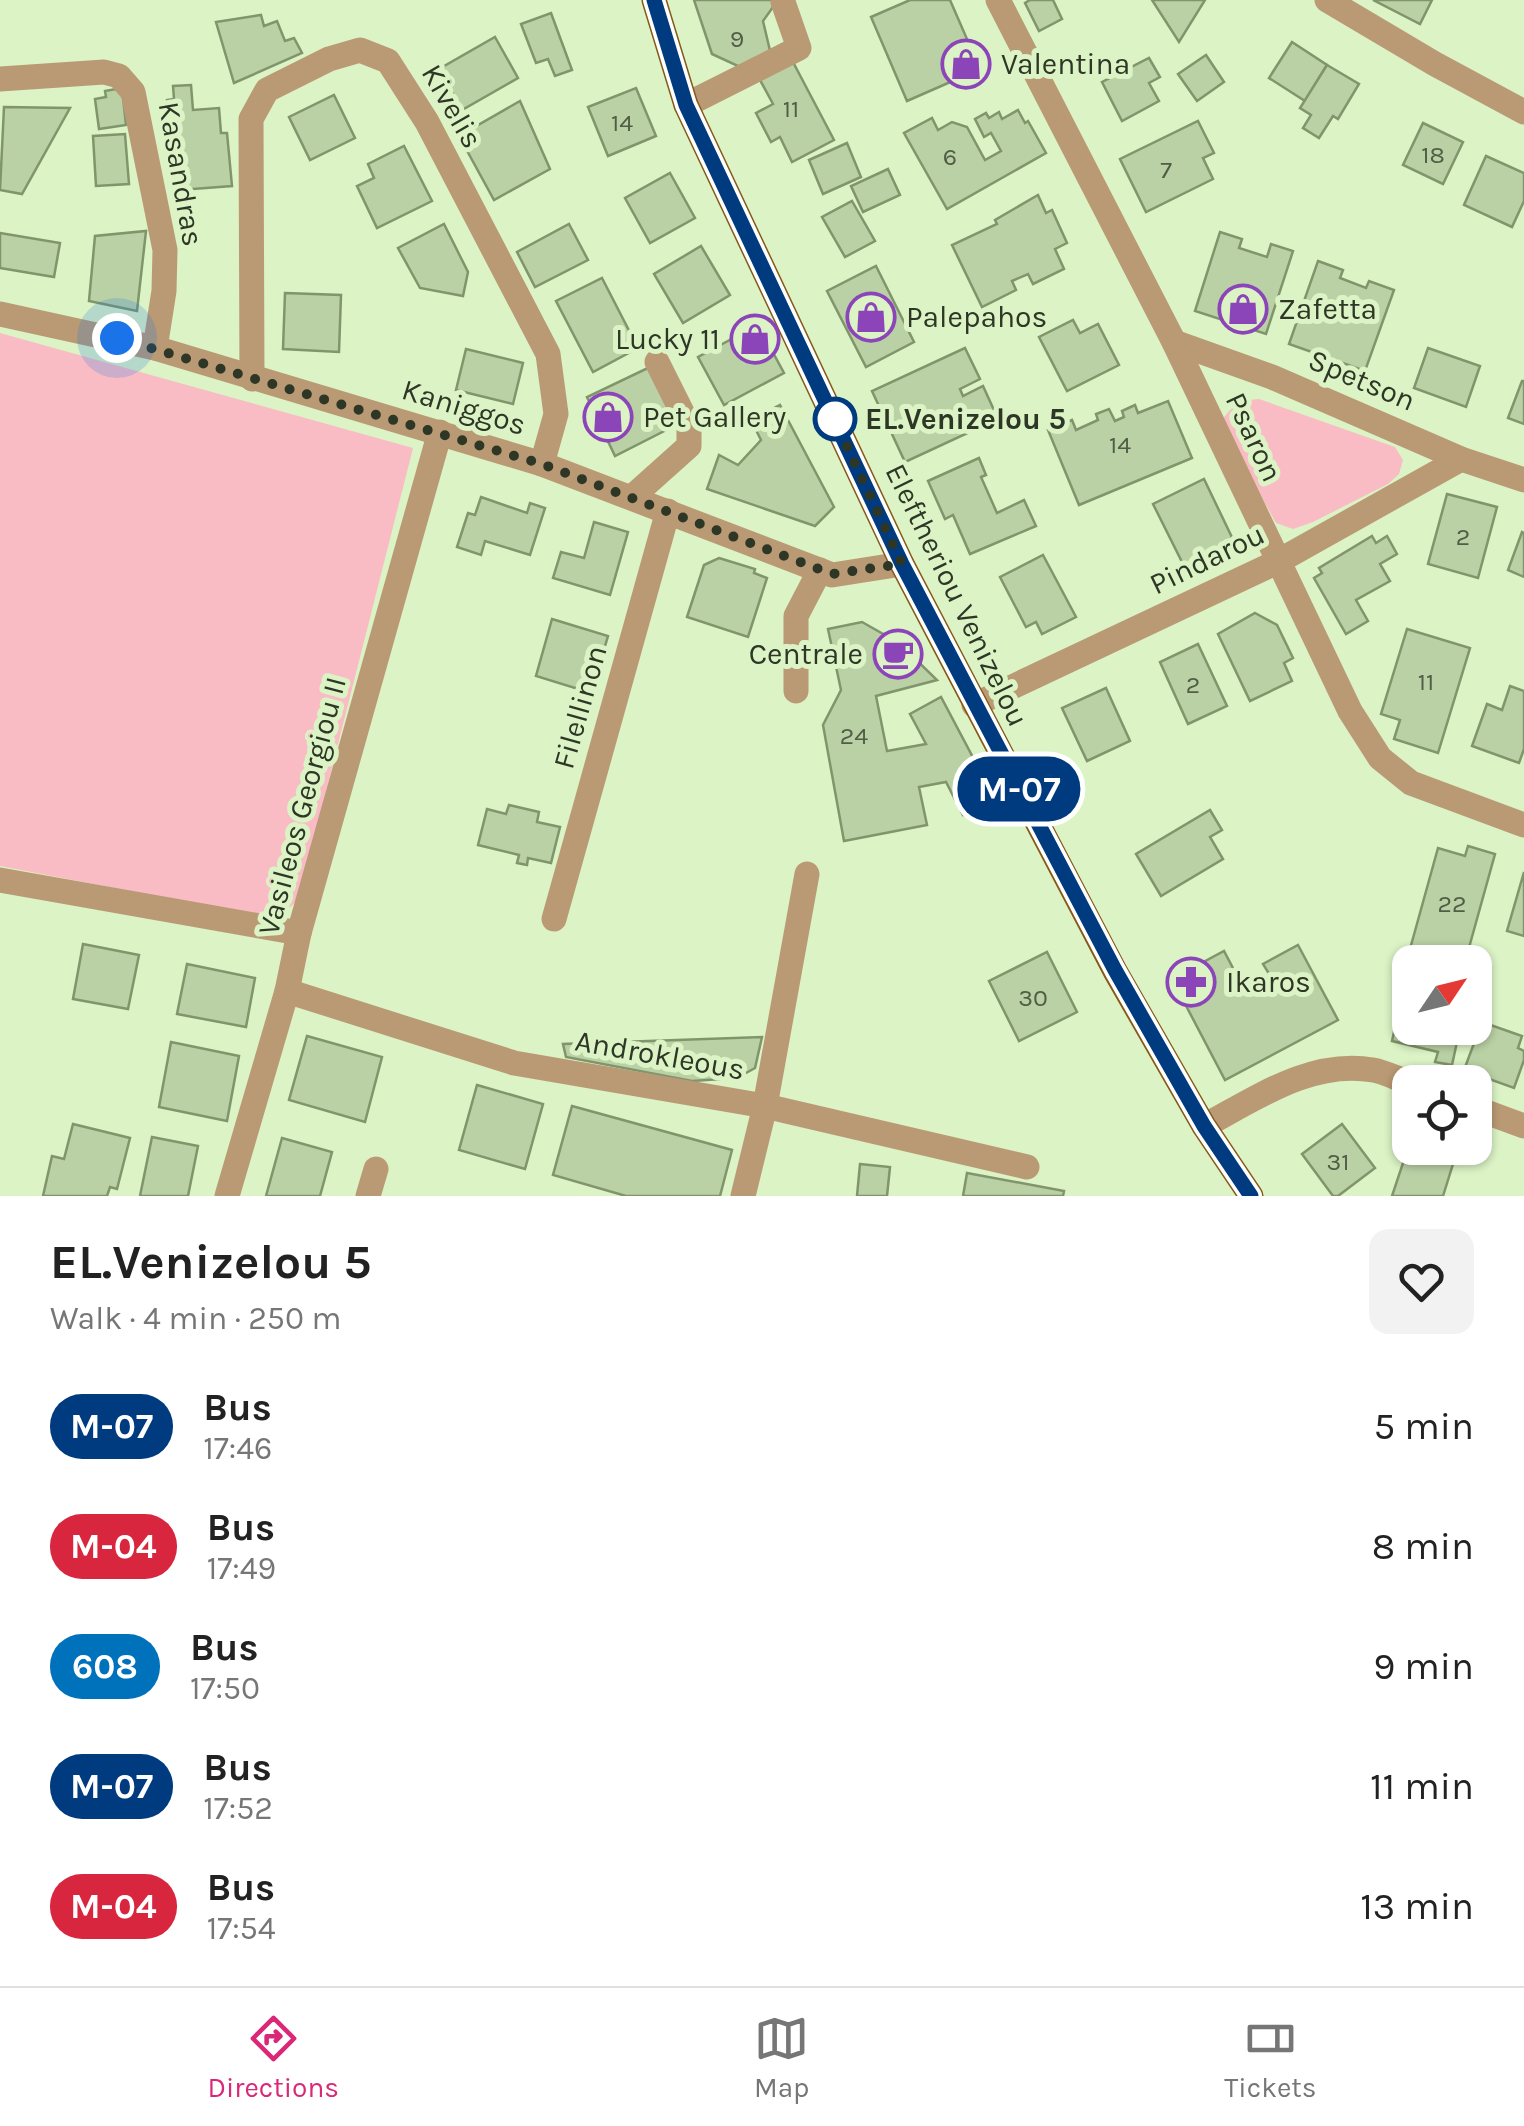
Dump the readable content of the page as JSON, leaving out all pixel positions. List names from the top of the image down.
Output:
{
  "streets": {
    "main road": ["Eleftheriou Venizelou"],
    "street": [
      "Kivelis",
      "Kasandras",
      "Spetson",
      "Kaniggos",
      "Psaron",
      "Pindarou",
      "Filellinon",
      "Vasileos Georgiou II",
      "Androkleous"
    ]
  },
  "crossings": [
    ["Kivelis", "Kaniggos"],
    ["Kasandras", "Kaniggos"],
    ["Spetson", "Psaron"],
    ["Spetson", "Pindarou"],
    ["Kaniggos", "Eleftheriou Venizelou"],
    ["Kaniggos", "Filellinon"],
    ["Kaniggos", "Vasileos Georgiou II"],
    ["Psaron", "Pindarou"],
    ["Pindarou", "Eleftheriou Venizelou"],
    ["Vasileos Georgiou II", "Androkleous"]
  ],
  "places": {
    "shop": [
      "Valentina",
      "Zafetta",
      "Palepahos",
      "Lucky 11",
      "Pet Gallery"
    ],
    "other": ["EL.Venizelou 5"],
    "cafe": ["Centrale"],
    "pharmacy": ["Ikaros"]
  },
  "lines": ["bus line M-07"],
  "house_numbers": [
    "9",
    "11",
    "14",
    "18",
    "6",
    "7",
    "14",
    "2",
    "11",
    "2",
    "24",
    "22",
    "30",
    "31"
  ],
  "north": "top right",
  "page": {
    "on_map": "M-07",
    "heading": ["EL.Venizelou 5", "Walk · 4 min · 250 m"],
    "list": [
      {
        "mark": "M-07",
        "name": "Bus",
        "note": "17:46",
        "value": "5 min"
      },
      {
        "mark": "M-04",
        "name": "Bus",
        "note": "17:49",
        "value": "8 min"
      },
      {
        "mark": "608",
        "name": "Bus",
        "note": "17:50",
        "value": "9 min"
      },
      {
        "mark": "M-07",
        "name": "Bus",
        "note": "17:52",
        "value": "11 min"
      },
      {
        "mark": "M-04",
        "name": "Bus",
        "note": "17:54",
        "value": "13 min"
      }
    ],
    "tabs": ["Directions", "Map", "Tickets"]
  }
}
